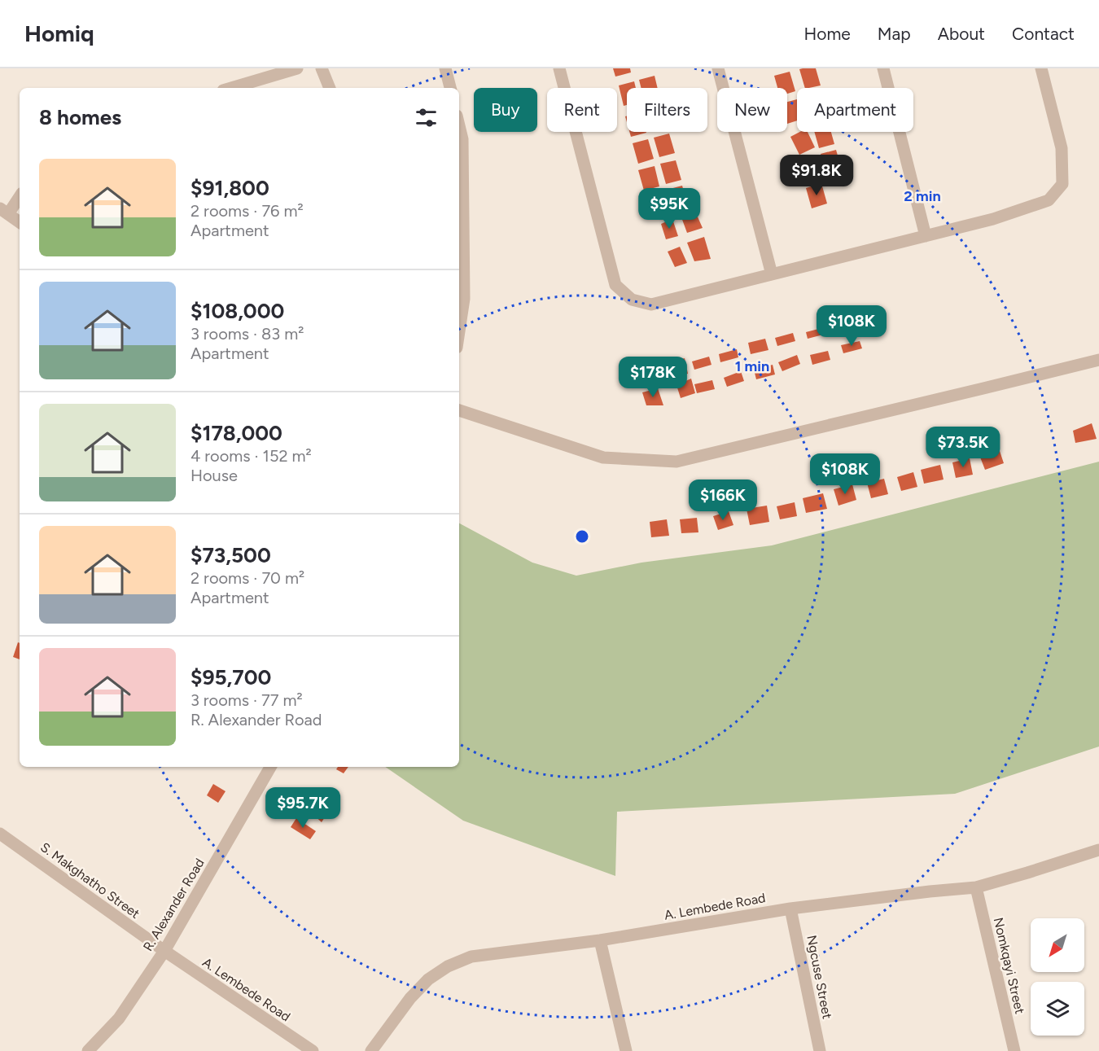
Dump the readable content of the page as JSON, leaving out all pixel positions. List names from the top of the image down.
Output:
{
  "streets": {
    "street": [
      "S. Makghatho Street",
      "R. Alexander Road",
      "A. Lembede Road",
      "Nomkqayi Street",
      "Ngcuse Street"
    ]
  },
  "crossings": [
    ["S. Makghatho Street", "R. Alexander Road"],
    ["S. Makghatho Street", "A. Lembede Road"],
    ["R. Alexander Road", "A. Lembede Road"],
    ["A. Lembede Road", "Nomkqayi Street"],
    ["A. Lembede Road", "Ngcuse Street"]
  ],
  "north": "bottom left",
  "page": {
    "header": "Homiq",
    "nav": [
      "Home",
      "Map",
      "About",
      "Contact"
    ],
    "chip": [
      "Buy",
      "Rent",
      "Filters",
      "New",
      "Apartment"
    ],
    "heading": "8 homes",
    "list": [
      {
        "name": "$91,800",
        "note": "2 rooms · 76 m² · Apartment"
      },
      {
        "name": "$108,000",
        "note": "3 rooms · 83 m² · Apartment"
      },
      {
        "name": "$178,000",
        "note": "4 rooms · 152 m² · House"
      },
      {
        "name": "$73,500",
        "note": "2 rooms · 70 m² · Apartment"
      },
      {
        "name": "$95,700",
        "note": "3 rooms · 77 m² · R. Alexander Road"
      }
    ],
    "price": [
      "$91.8K",
      "$95K",
      "$108K",
      "$178K",
      "$73.5K",
      "$108K",
      "$166K",
      "$95.7K"
    ]
  },
  "rings": ["2 min", "1 min"]
}
